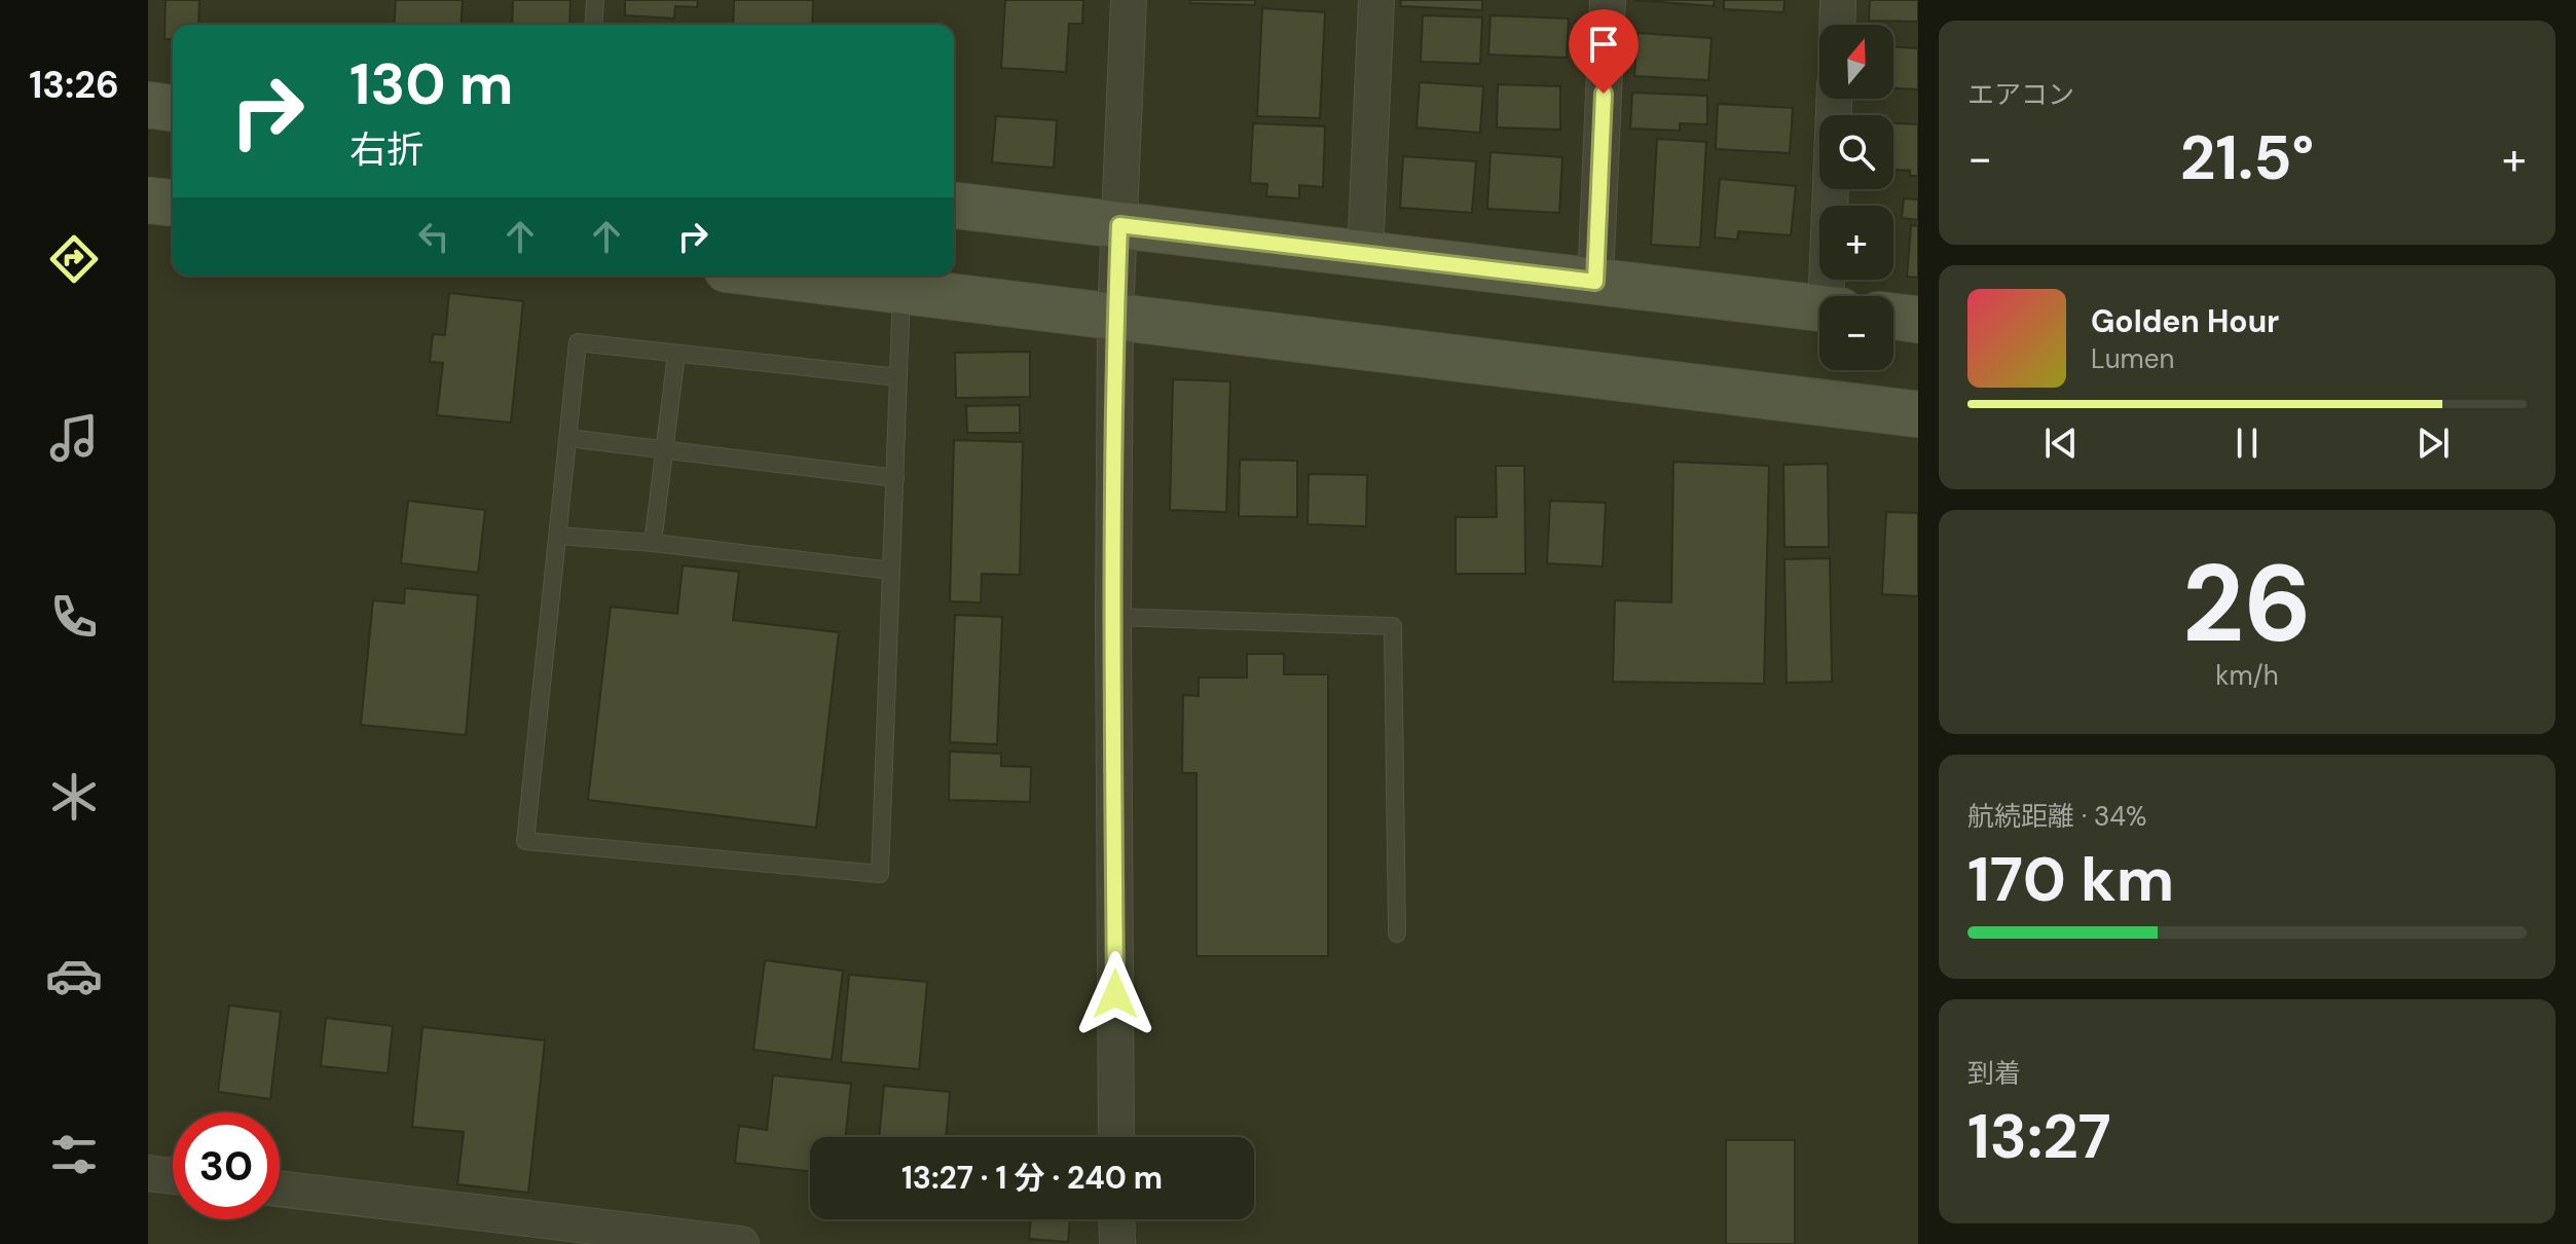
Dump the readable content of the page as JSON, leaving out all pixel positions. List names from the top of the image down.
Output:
{
  "north": "top",
  "page": {
    "tabs": "13:26",
    "tile": [
      "エアコン",
      ["26", "km/h"],
      ["航続距離 · 34%", "170 km"],
      ["到着", "13:27"]
    ],
    "map_buttons": ["+", "−"],
    "turn": ["130 m", "右折"],
    "heat": ["−", "21.5°", "+"],
    "song": ["Golden Hour", "Lumen"],
    "limit": "30",
    "trip": "13:27 · 1 分 · 240 m"
  }
}
